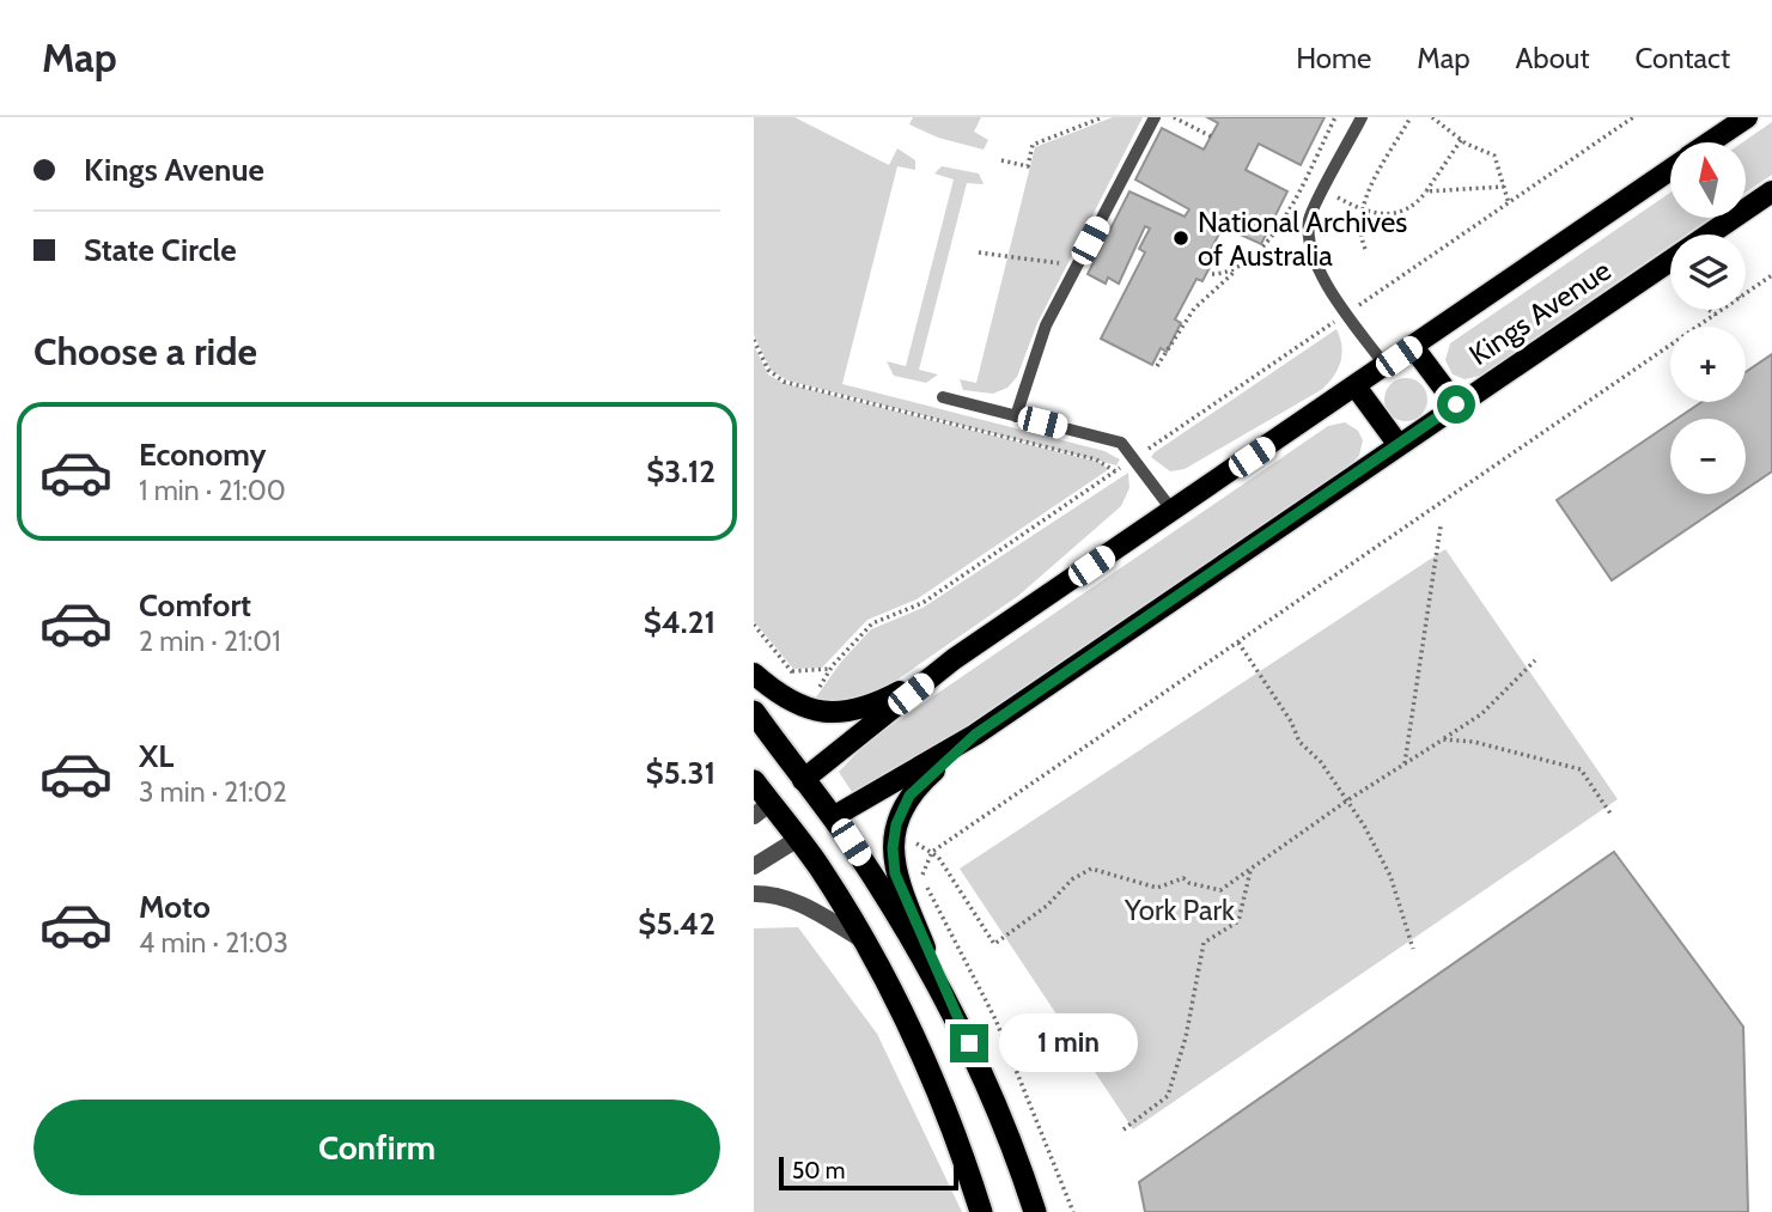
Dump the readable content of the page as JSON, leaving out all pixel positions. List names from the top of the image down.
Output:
{
  "streets": {
    "highway": ["Kings Avenue"]
  },
  "parks": ["York Park"],
  "places": ["National Archives of Australia"],
  "scale_bar": "50 m",
  "north": "top",
  "page": {
    "header": "Map",
    "nav": [
      "Home",
      "Map",
      "About",
      "Contact"
    ],
    "banner": ["Kings Avenue", "State Circle"],
    "map_buttons": ["+", "−"],
    "heading": "Choose a ride",
    "list": [
      {
        "name": "Economy",
        "note": "1 min · 21:00",
        "value": "$3.12"
      },
      {
        "name": "Comfort",
        "note": "2 min · 21:01",
        "value": "$4.21"
      },
      {
        "name": "XL",
        "note": "3 min · 21:02",
        "value": "$5.31"
      },
      {
        "name": "Moto",
        "note": "4 min · 21:03",
        "value": "$5.42"
      }
    ],
    "bubble": "1 min",
    "buttons": "Confirm",
    "scale": "50 m"
  }
}
